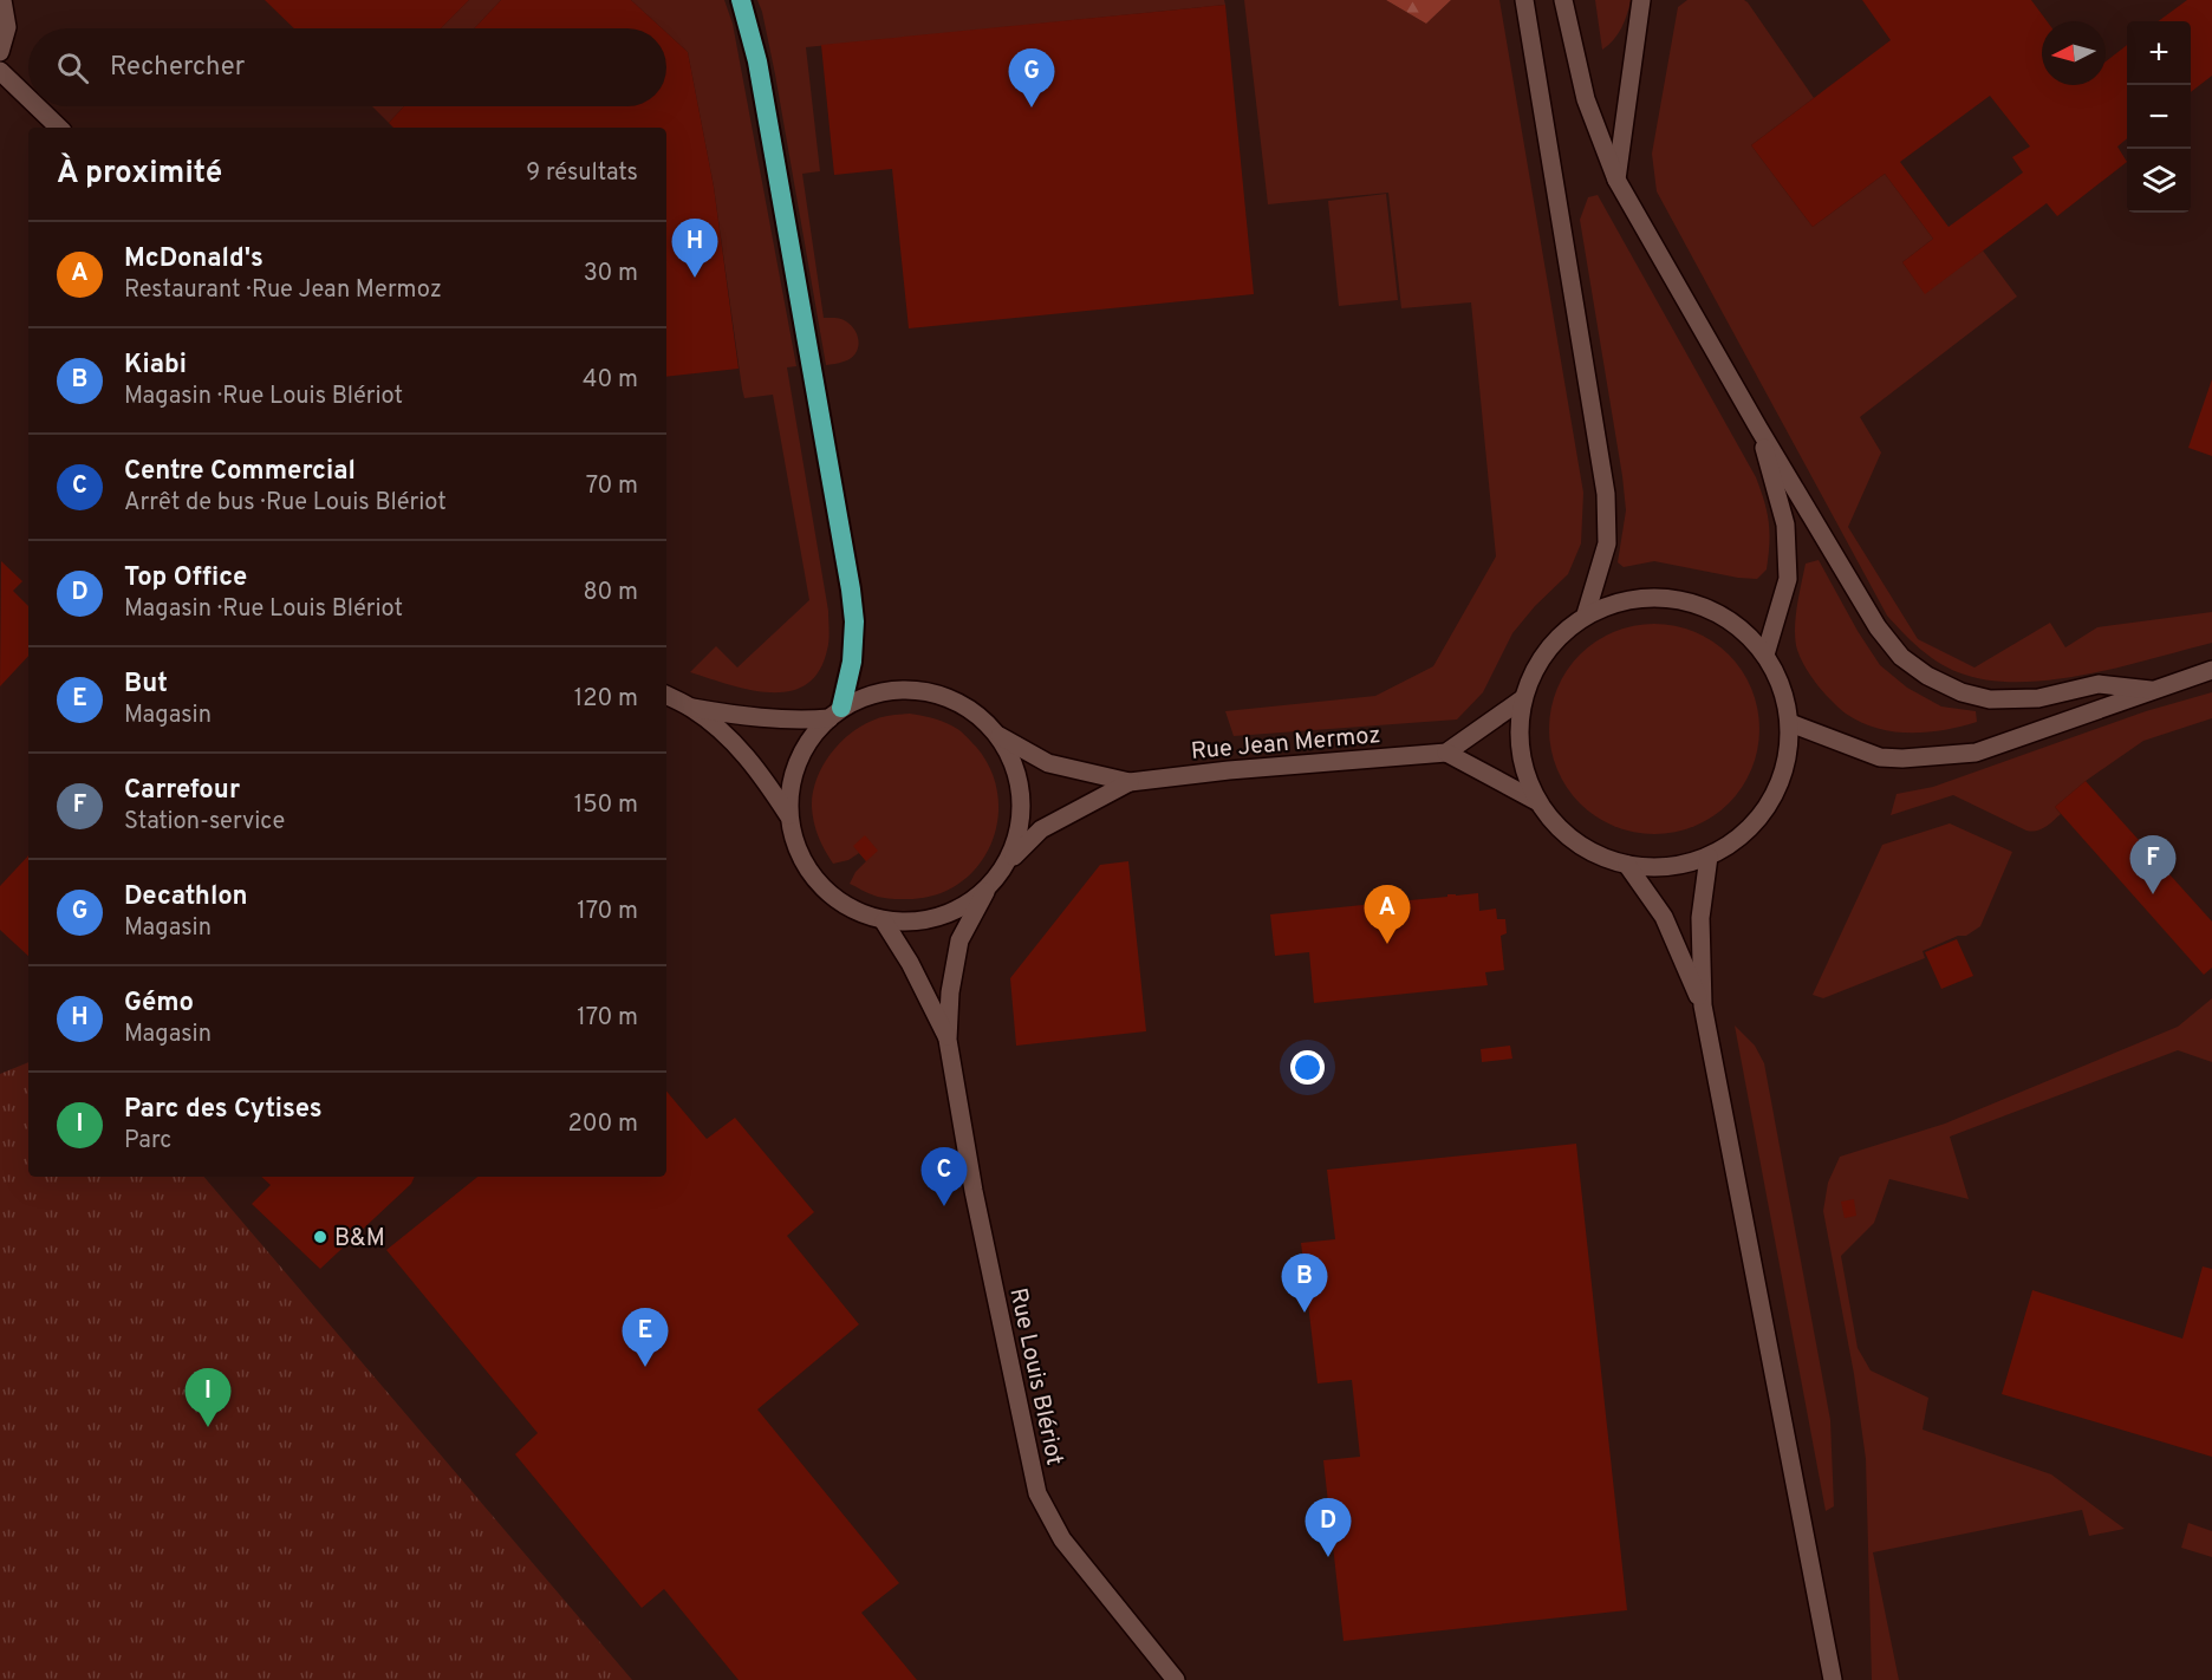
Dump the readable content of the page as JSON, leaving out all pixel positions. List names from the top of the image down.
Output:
{
  "streets": {
    "street": ["Rue Jean Mermoz", "Rue Louis Blériot"]
  },
  "crossings": [
    ["Rue Jean Mermoz", "Rue Louis Blériot"]
  ],
  "places": ["B&M"],
  "north": "left",
  "page": {
    "map_buttons": ["+", "−"],
    "search": "Rechercher",
    "pins": [
      "G",
      "H",
      "F",
      "A",
      "C",
      "B",
      "E",
      "I",
      "D"
    ],
    "heading": ["À proximité", "9 résultats"],
    "list": [
      {
        "mark": "A",
        "name": "McDonald's",
        "note": "Restaurant · Rue Jean Mermoz",
        "value": "30 m"
      },
      {
        "mark": "B",
        "name": "Kiabi",
        "note": "Magasin · Rue Louis Blériot",
        "value": "40 m"
      },
      {
        "mark": "C",
        "name": "Centre Commercial",
        "note": "Arrêt de bus · Rue Louis Blériot",
        "value": "70 m"
      },
      {
        "mark": "D",
        "name": "Top Office",
        "note": "Magasin · Rue Louis Blériot",
        "value": "80 m"
      },
      {
        "mark": "E",
        "name": "But",
        "note": "Magasin",
        "value": "120 m"
      },
      {
        "mark": "F",
        "name": "Carrefour",
        "note": "Station-service",
        "value": "150 m"
      },
      {
        "mark": "G",
        "name": "Decathlon",
        "note": "Magasin",
        "value": "170 m"
      },
      {
        "mark": "H",
        "name": "Gémo",
        "note": "Magasin",
        "value": "170 m"
      },
      {
        "mark": "I",
        "name": "Parc des Cytises",
        "note": "Parc",
        "value": "200 m"
      }
    ]
  }
}
